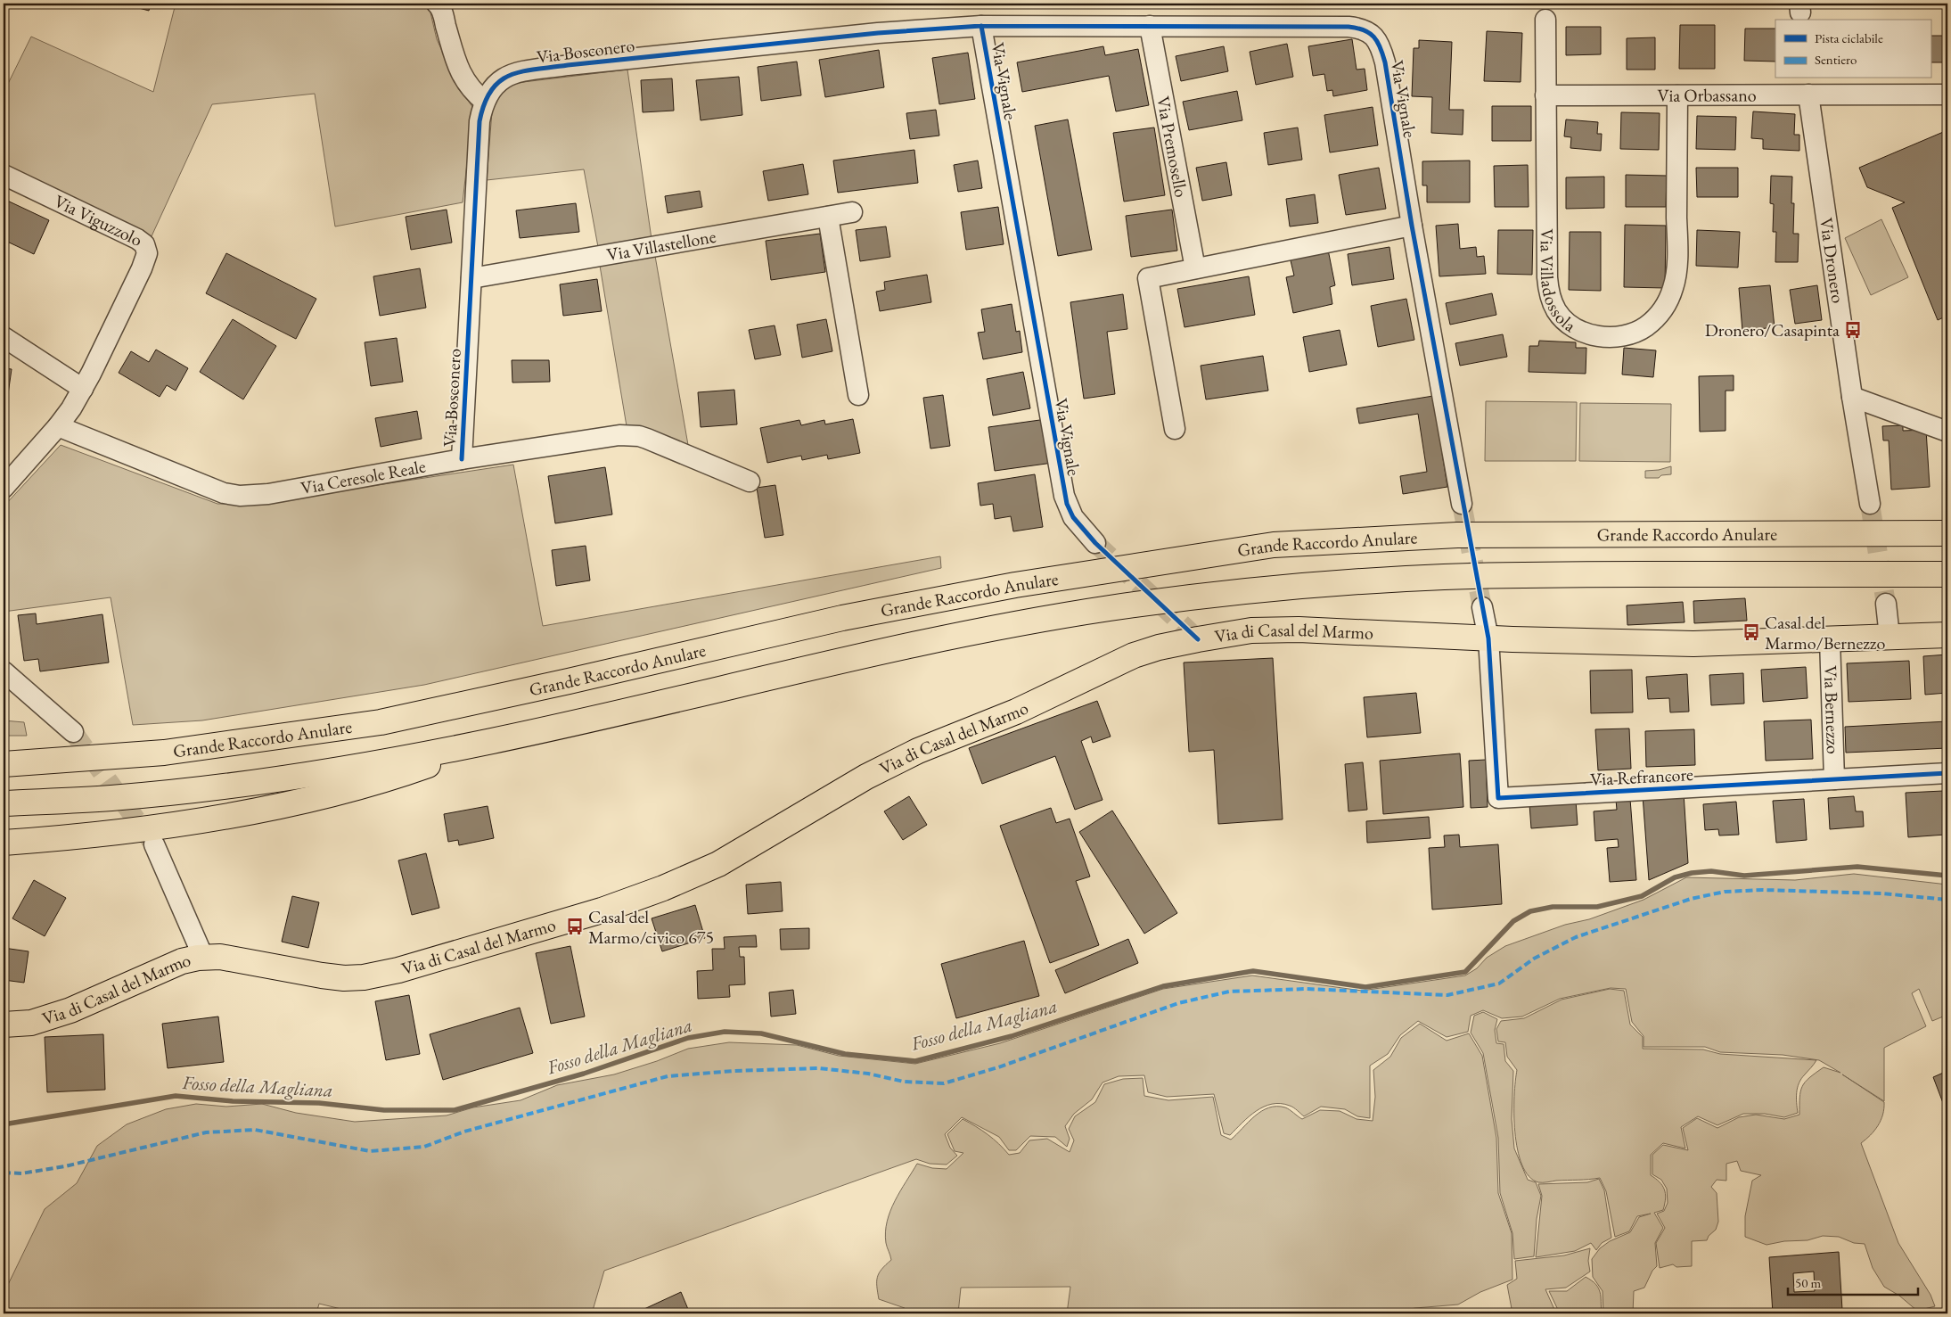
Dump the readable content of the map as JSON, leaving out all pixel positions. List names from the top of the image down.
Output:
{
  "streets": {
    "main road": ["Grande Raccordo Anulare", "Via di Casal del Marmo"],
    "street": [
      "Via Bosconero",
      "Via Vignale",
      "Via Orbassano",
      "Via Premosello",
      "Via Viguzzolo",
      "Via Villastellone",
      "Via Dronero",
      "Via Villadossola",
      "Via Ceresole Reale",
      "Via Bernezzo",
      "Via Refrancore"
    ]
  },
  "crossings": [
    ["Via Bosconero", "Via Vignale"],
    ["Via Bosconero", "Via Villastellone"],
    ["Via Bosconero", "Via Ceresole Reale"],
    ["Via Vignale", "Via Premosello"],
    ["Via Orbassano", "Via Dronero"],
    ["Via Orbassano", "Via Villadossola"],
    ["Via di Casal del Marmo", "Via Bernezzo"],
    ["Via di Casal del Marmo", "Via Refrancore"],
    ["Via Bernezzo", "Via Refrancore"]
  ],
  "water": ["Fosso della Magliana"],
  "places": {
    "bus stop": ["Dronero/Casapinta", "Casal del Marmo/Bernezzo", "Casal del Marmo/civico 675"]
  },
  "legend": ["Pista ciclabile", "Sentiero"],
  "scale_bar": "50 m"
}
